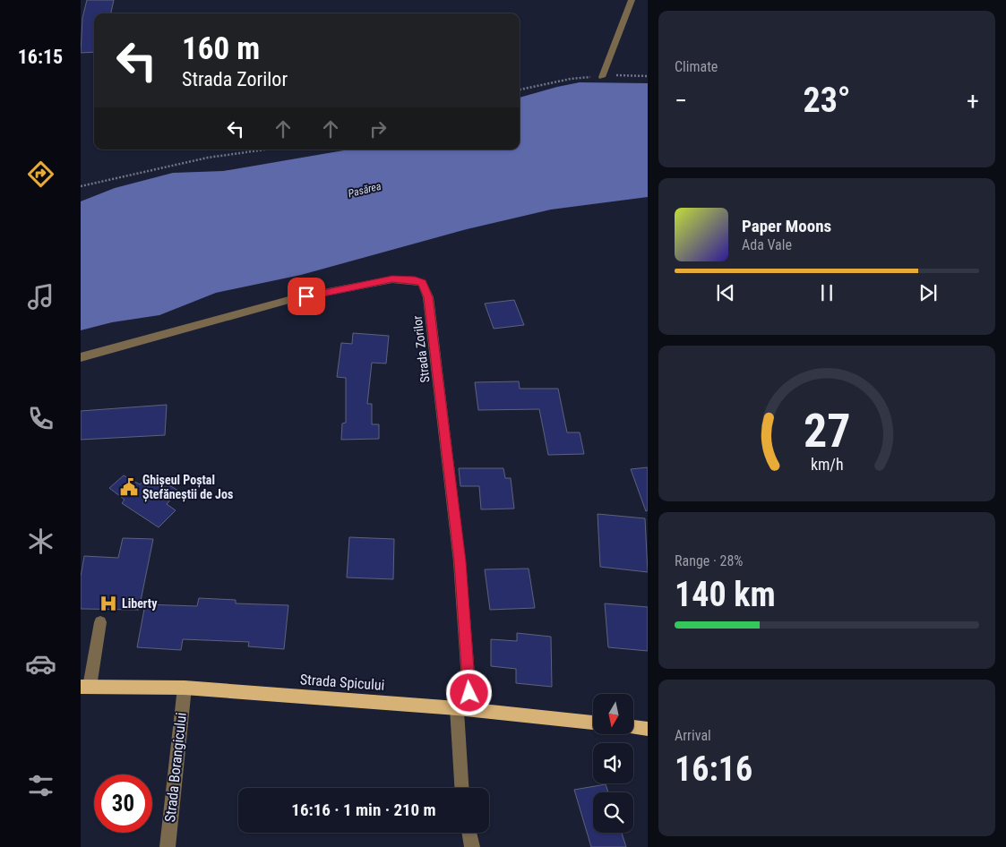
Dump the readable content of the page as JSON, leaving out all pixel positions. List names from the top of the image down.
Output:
{
  "streets": {
    "main road": ["Strada Spicului"],
    "street": ["Strada Zorilor", "Strada Borangicului"]
  },
  "crossings": [
    ["Strada Zorilor", "Strada Spicului"],
    ["Strada Spicului", "Strada Borangicului"]
  ],
  "water": ["Pasărea"],
  "places": {
    "public building": ["Ghișeul Poștal Ștefăneștii de Jos"],
    "hospital": ["Liberty"]
  },
  "north": "bottom",
  "page": {
    "tabs": "16:15",
    "tile": [
      "Climate",
      ["Range · 28%", "140 km"],
      ["Arrival", "16:16"]
    ],
    "turn": ["160 m", "Strada Zorilor"],
    "heat": ["−", "23°", "+"],
    "song": ["Paper Moons", "Ada Vale"],
    "limit": "30",
    "trip": "16:16 · 1 min · 210 m",
    "gauge": ["27", "km/h"]
  }
}
